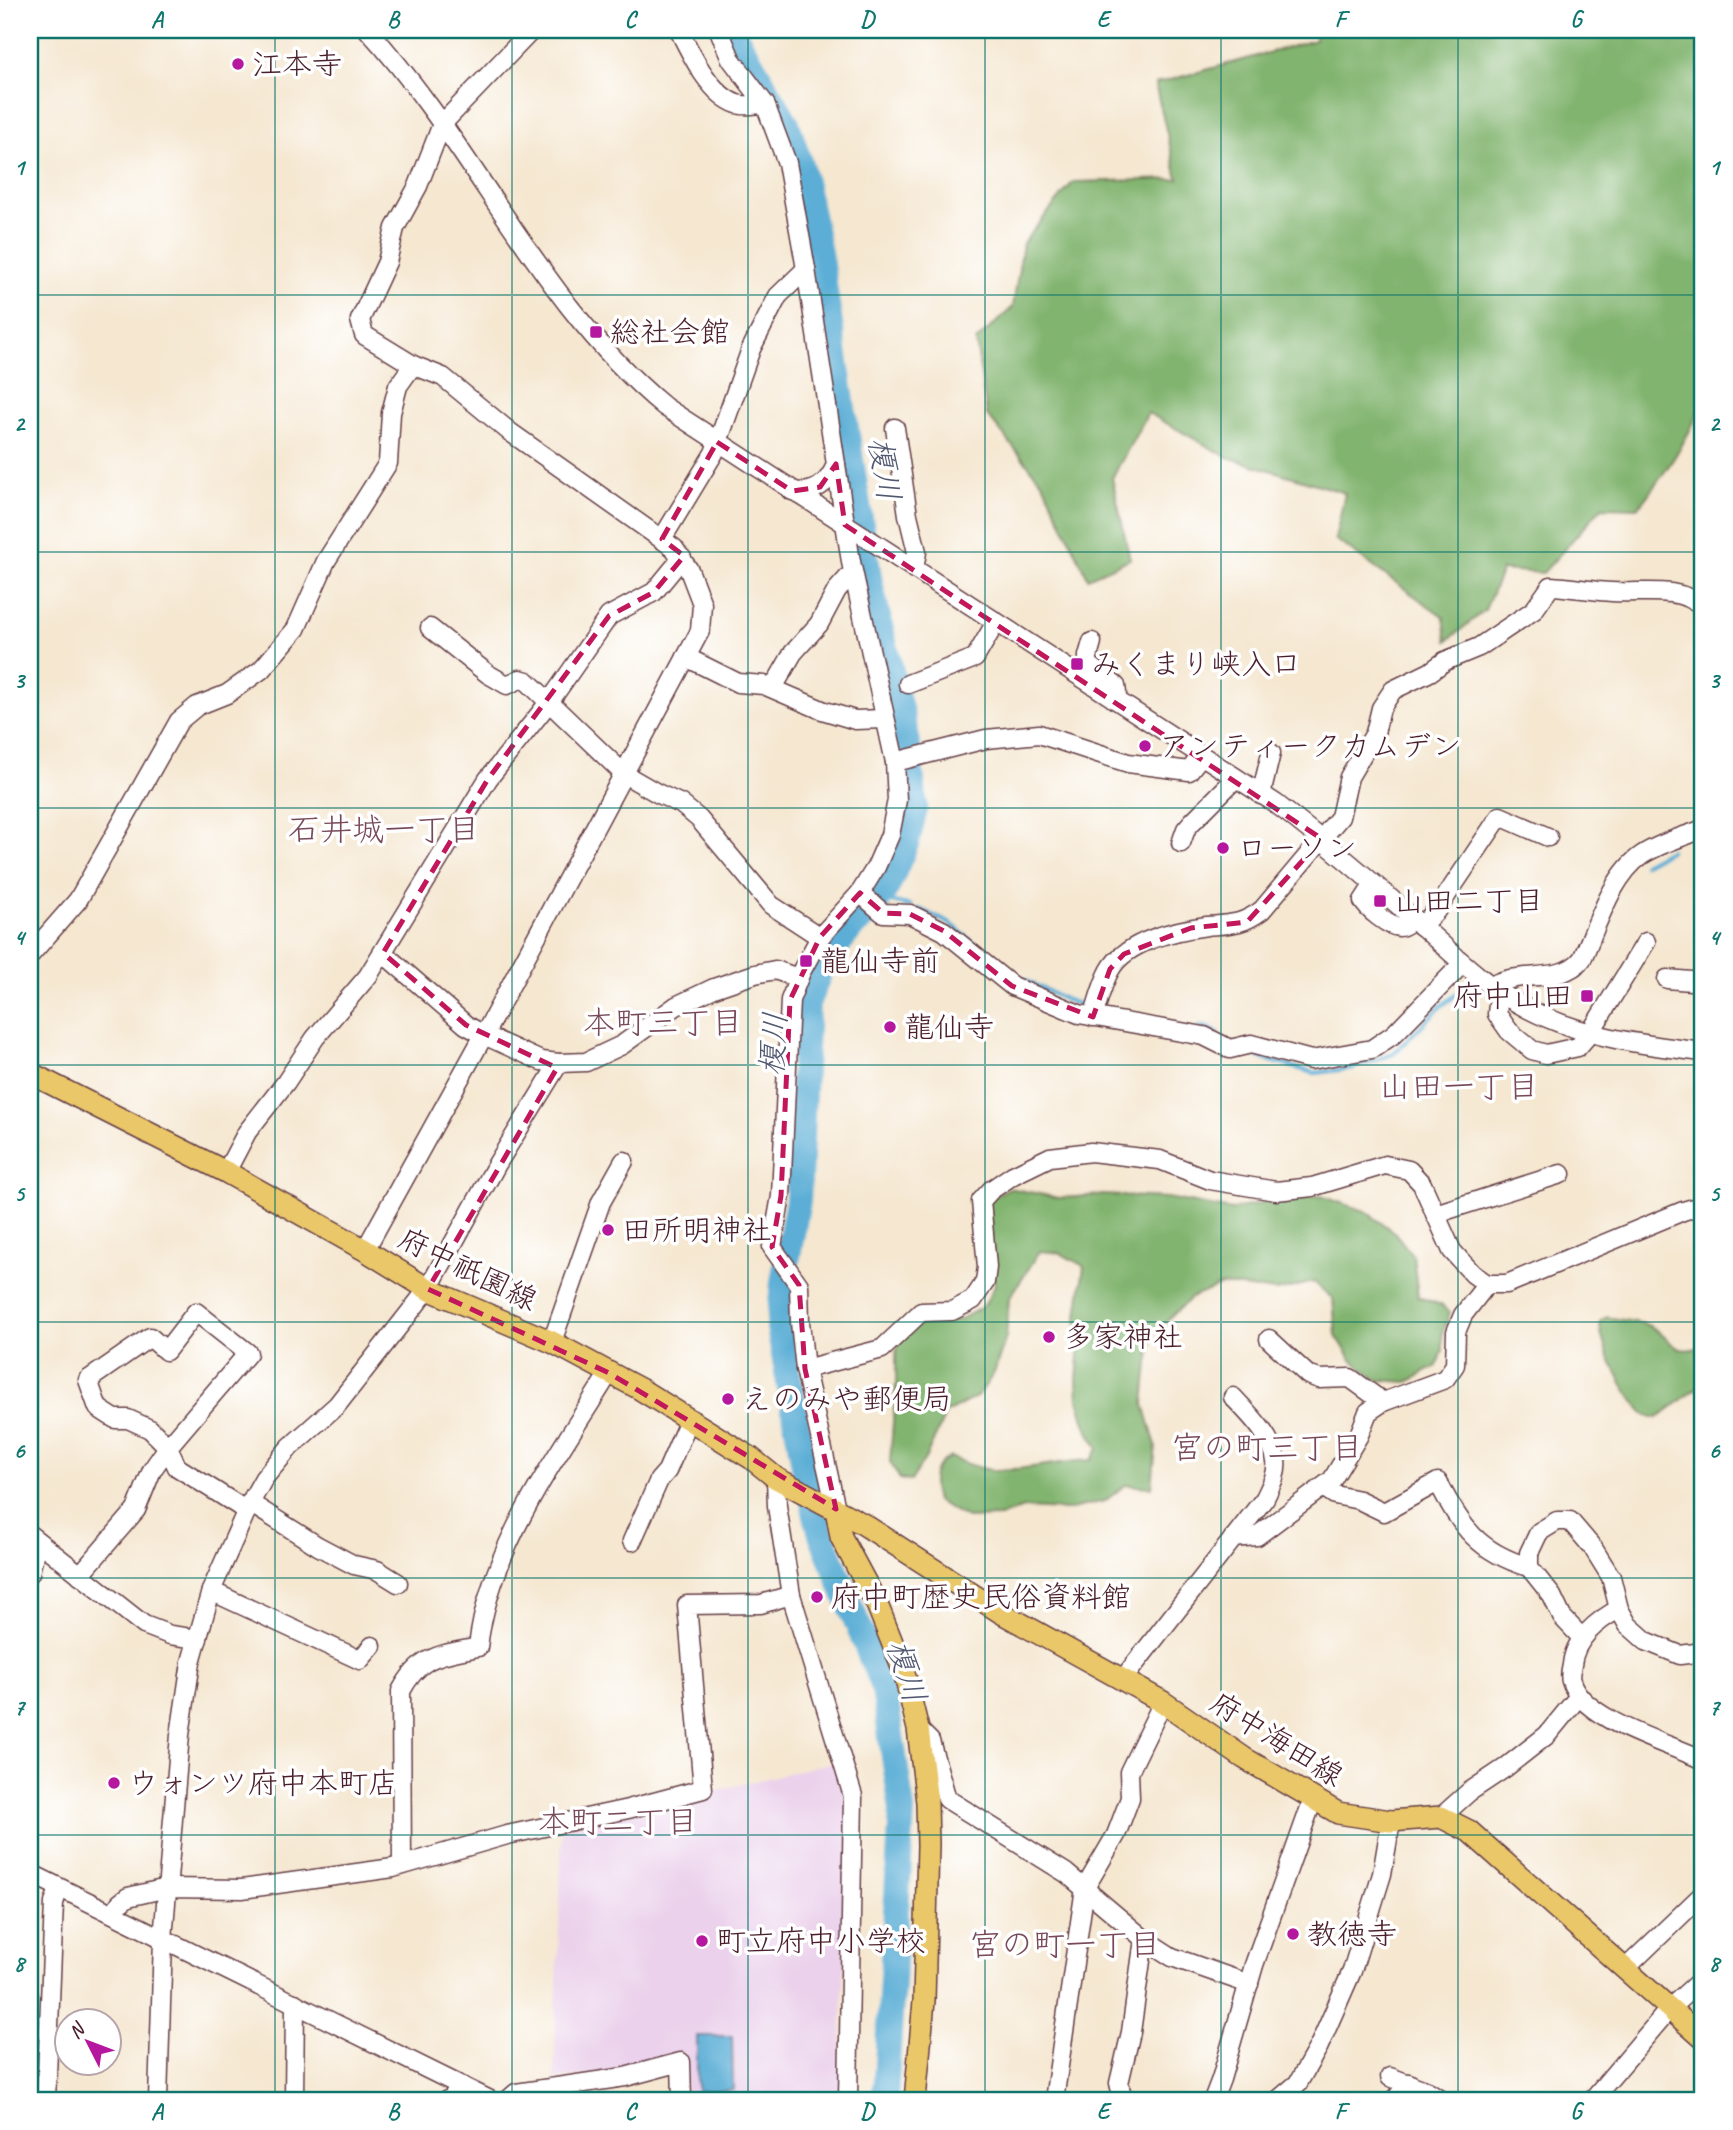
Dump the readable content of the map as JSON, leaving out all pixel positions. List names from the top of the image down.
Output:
{
  "streets": {
    "main road": ["府中祇園線", "府中海田線"]
  },
  "crossings": [
    ["府中祇園線", "府中海田線"]
  ],
  "districts": [
    "石井城一丁目",
    "本町三丁目",
    "山田一丁目",
    "宮の町三丁目",
    "本町二丁目",
    "宮の町一丁目"
  ],
  "water": ["榎川"],
  "places": {
    "other": [
      "江本寺",
      "アンティークカムデン",
      "ローソン",
      "龍仙寺",
      "田所明神社",
      "多家神社",
      "えのみや郵便局",
      "府中町歴史民俗資料館",
      "ウォンツ府中本町店",
      "教徳寺",
      "町立府中小学校"
    ],
    "transit": [
      "総社会館",
      "みくまり峡入口",
      "山田二丁目",
      "龍仙寺前",
      "府中山田"
    ]
  },
  "north": "top left",
  "grid": {
    "columns": [
      "A",
      "B",
      "C",
      "D",
      "E",
      "F",
      "G"
    ],
    "rows": [
      "1",
      "2",
      "3",
      "4",
      "5",
      "6",
      "7",
      "8"
    ]
  }
}
